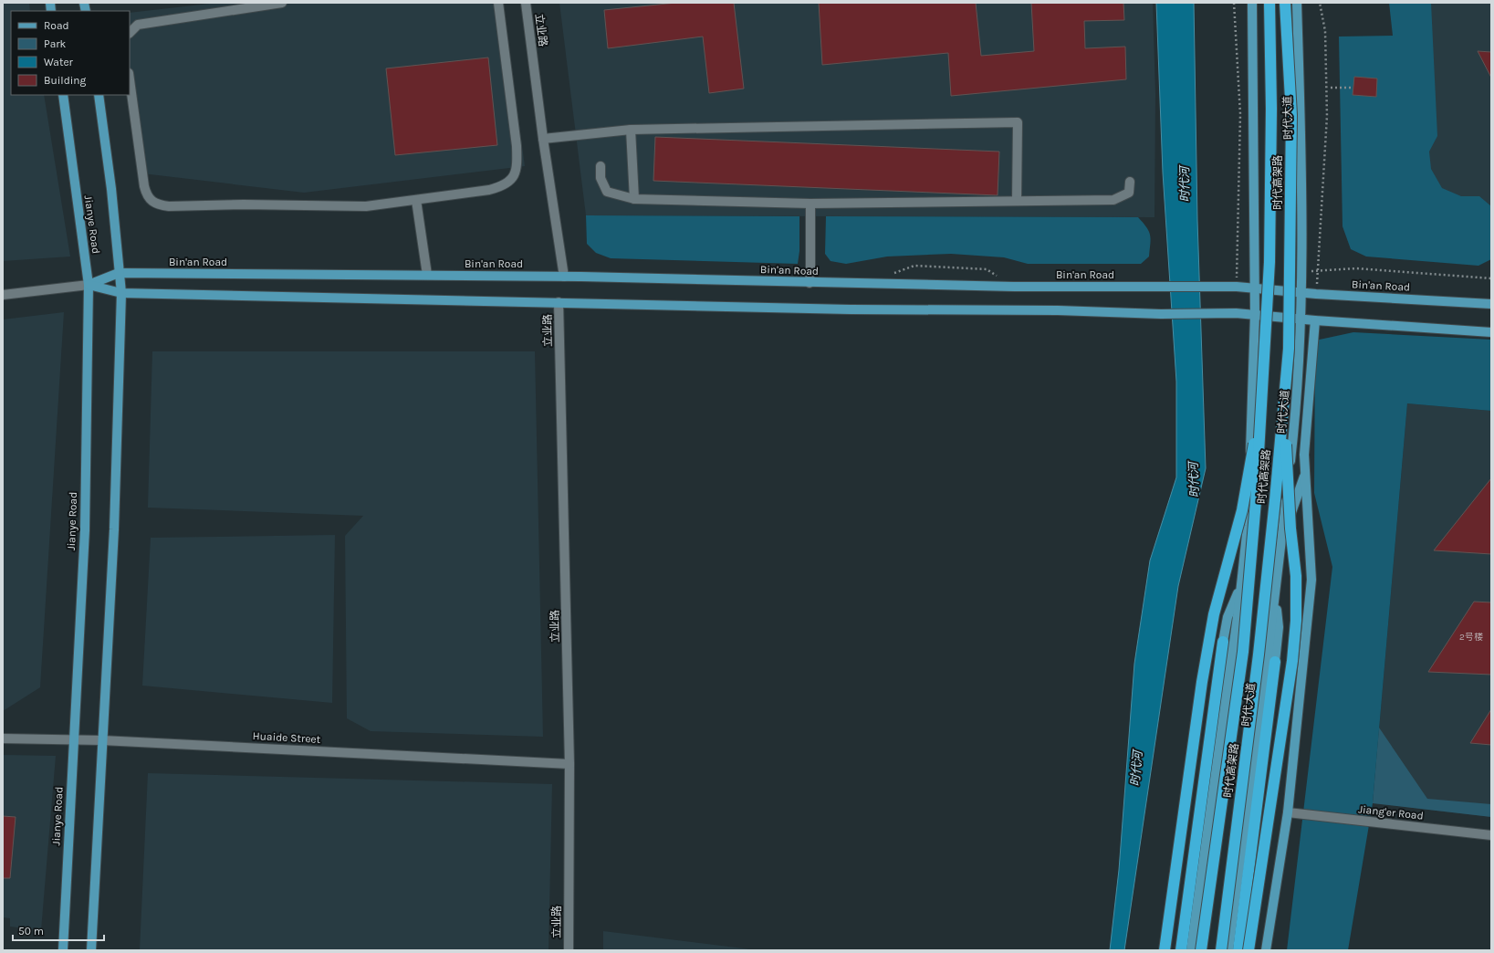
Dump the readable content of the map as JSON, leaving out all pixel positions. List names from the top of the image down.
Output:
{
  "streets": {
    "highway": ["时代高架路"],
    "main road": ["时代大道", "Jianye Road", "Bin'an Road"],
    "street": ["立业路", "Huaide Street", "Jiang'er Road"]
  },
  "crossings": [
    ["立业路", "Bin'an Road"],
    ["立业路", "Huaide Street"],
    ["时代大道", "Bin'an Road"],
    ["Jianye Road", "Bin'an Road"],
    ["Jianye Road", "Huaide Street"]
  ],
  "water": ["时代河"],
  "house_numbers": ["2号楼"],
  "legend": [
    "Road",
    "Park",
    "Water",
    "Building"
  ],
  "scale_bar": "50 m"
}
